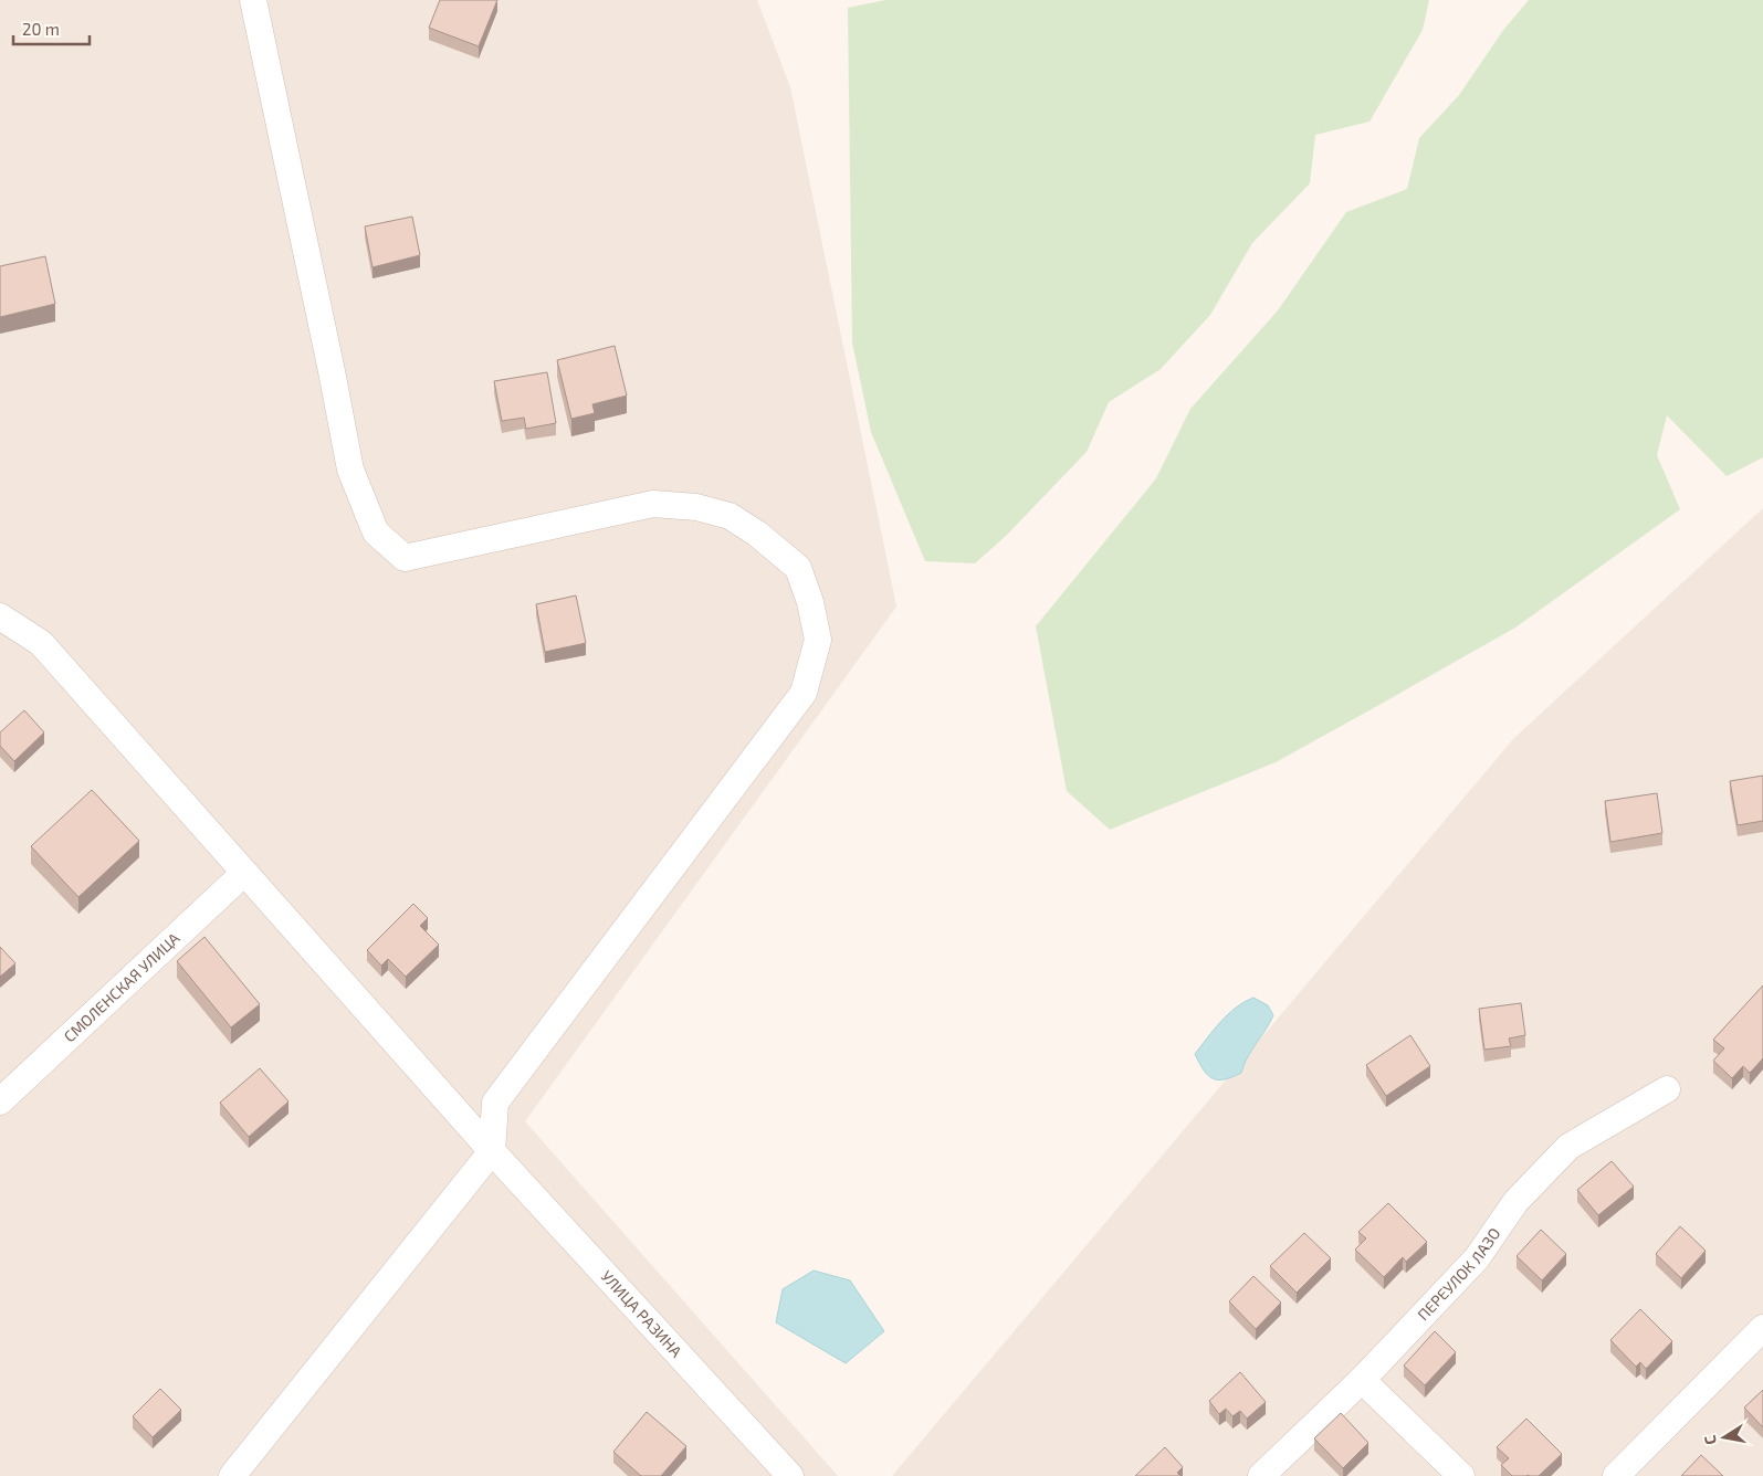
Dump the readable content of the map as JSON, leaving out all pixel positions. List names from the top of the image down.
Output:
{
  "streets": {
    "street": ["СМОЛЕНСКАЯ УЛИЦА", "ПЕРЕУЛОК ЛАЗО", "УЛИЦА РАЗИНА"]
  },
  "crossings": [
    ["СМОЛЕНСКАЯ УЛИЦА", "УЛИЦА РАЗИНА"]
  ],
  "scale_bar": "20 m",
  "north": "left"
}
